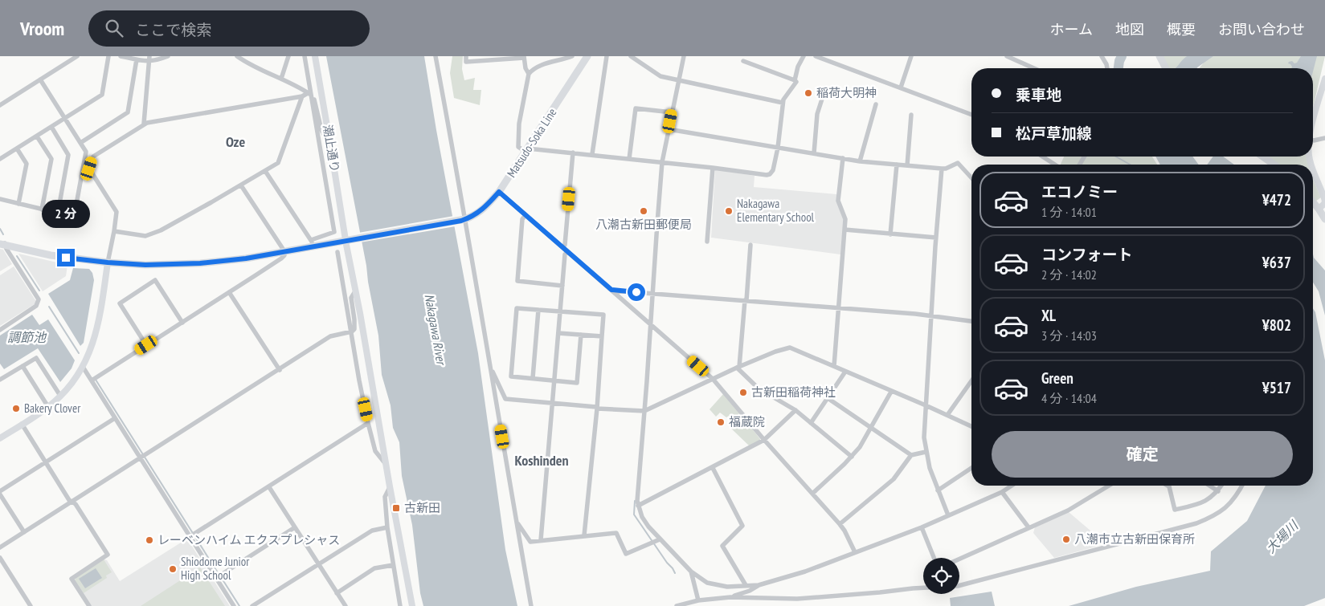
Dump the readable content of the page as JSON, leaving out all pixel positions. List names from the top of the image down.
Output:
{
  "streets": {
    "main road": ["Matsudo-Soka Line"],
    "street": ["潮止通り"]
  },
  "crossings": [
    ["Matsudo-Soka Line", "潮止通り"]
  ],
  "districts": ["Oze", "Koshinden"],
  "water": ["Nakagawa River", "調節池", "大場川"],
  "places": {
    "other": [
      "稲荷大明神",
      "八潮古新田郵便局",
      "Nakagawa Elementary School",
      "古新田稲荷神社",
      "Bakery Clover",
      "福蔵院",
      "八潮市立古新田保育所",
      "レーベンハイム エクスプレシャス",
      "Shiodome Junior High School"
    ],
    "transit": ["古新田"]
  },
  "page": {
    "header": "Vroom",
    "search": "ここで検索",
    "nav": [
      "ホーム",
      "地図",
      "概要",
      "お問い合わせ"
    ],
    "banner": ["乗車地", "松戸草加線"],
    "list": [
      {
        "name": "エコノミー",
        "note": "1 分 · 14:01",
        "value": "¥472"
      },
      {
        "name": "コンフォート",
        "note": "2 分 · 14:02",
        "value": "¥637"
      },
      {
        "name": "XL",
        "note": "3 分 · 14:03",
        "value": "¥802"
      },
      {
        "name": "Green",
        "note": "4 分 · 14:04",
        "value": "¥517"
      }
    ],
    "bubble": "2 分",
    "buttons": "確定"
  }
}
